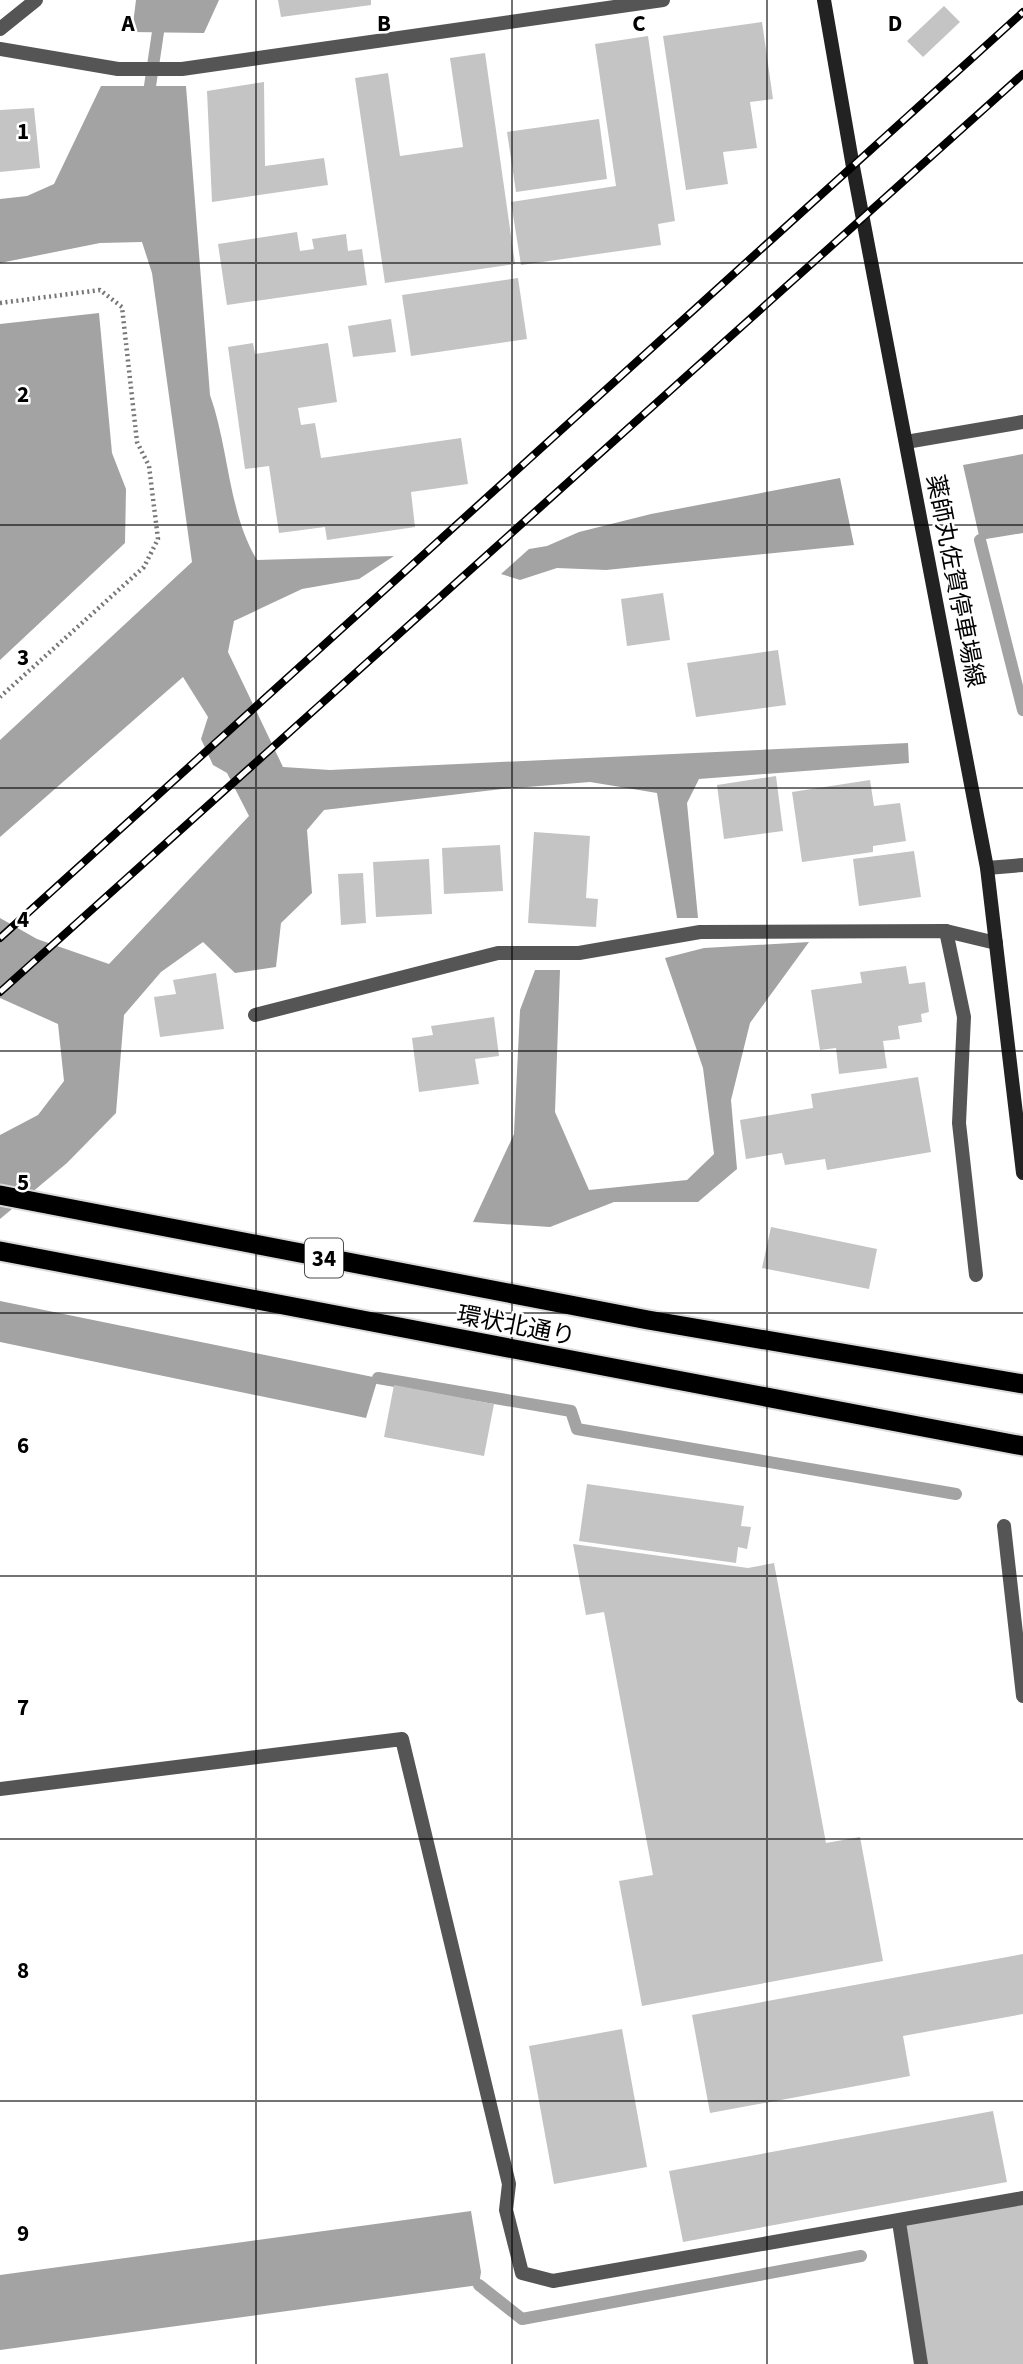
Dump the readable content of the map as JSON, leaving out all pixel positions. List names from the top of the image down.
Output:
{
  "streets": {
    "highway": ["34", "環状北通り"],
    "main road": ["薬師丸佐賀停車場線"]
  },
  "grid": {
    "columns": [
      "A",
      "B",
      "C",
      "D"
    ],
    "rows": [
      "1",
      "2",
      "3",
      "4",
      "5",
      "6",
      "7",
      "8",
      "9"
    ]
  }
}
